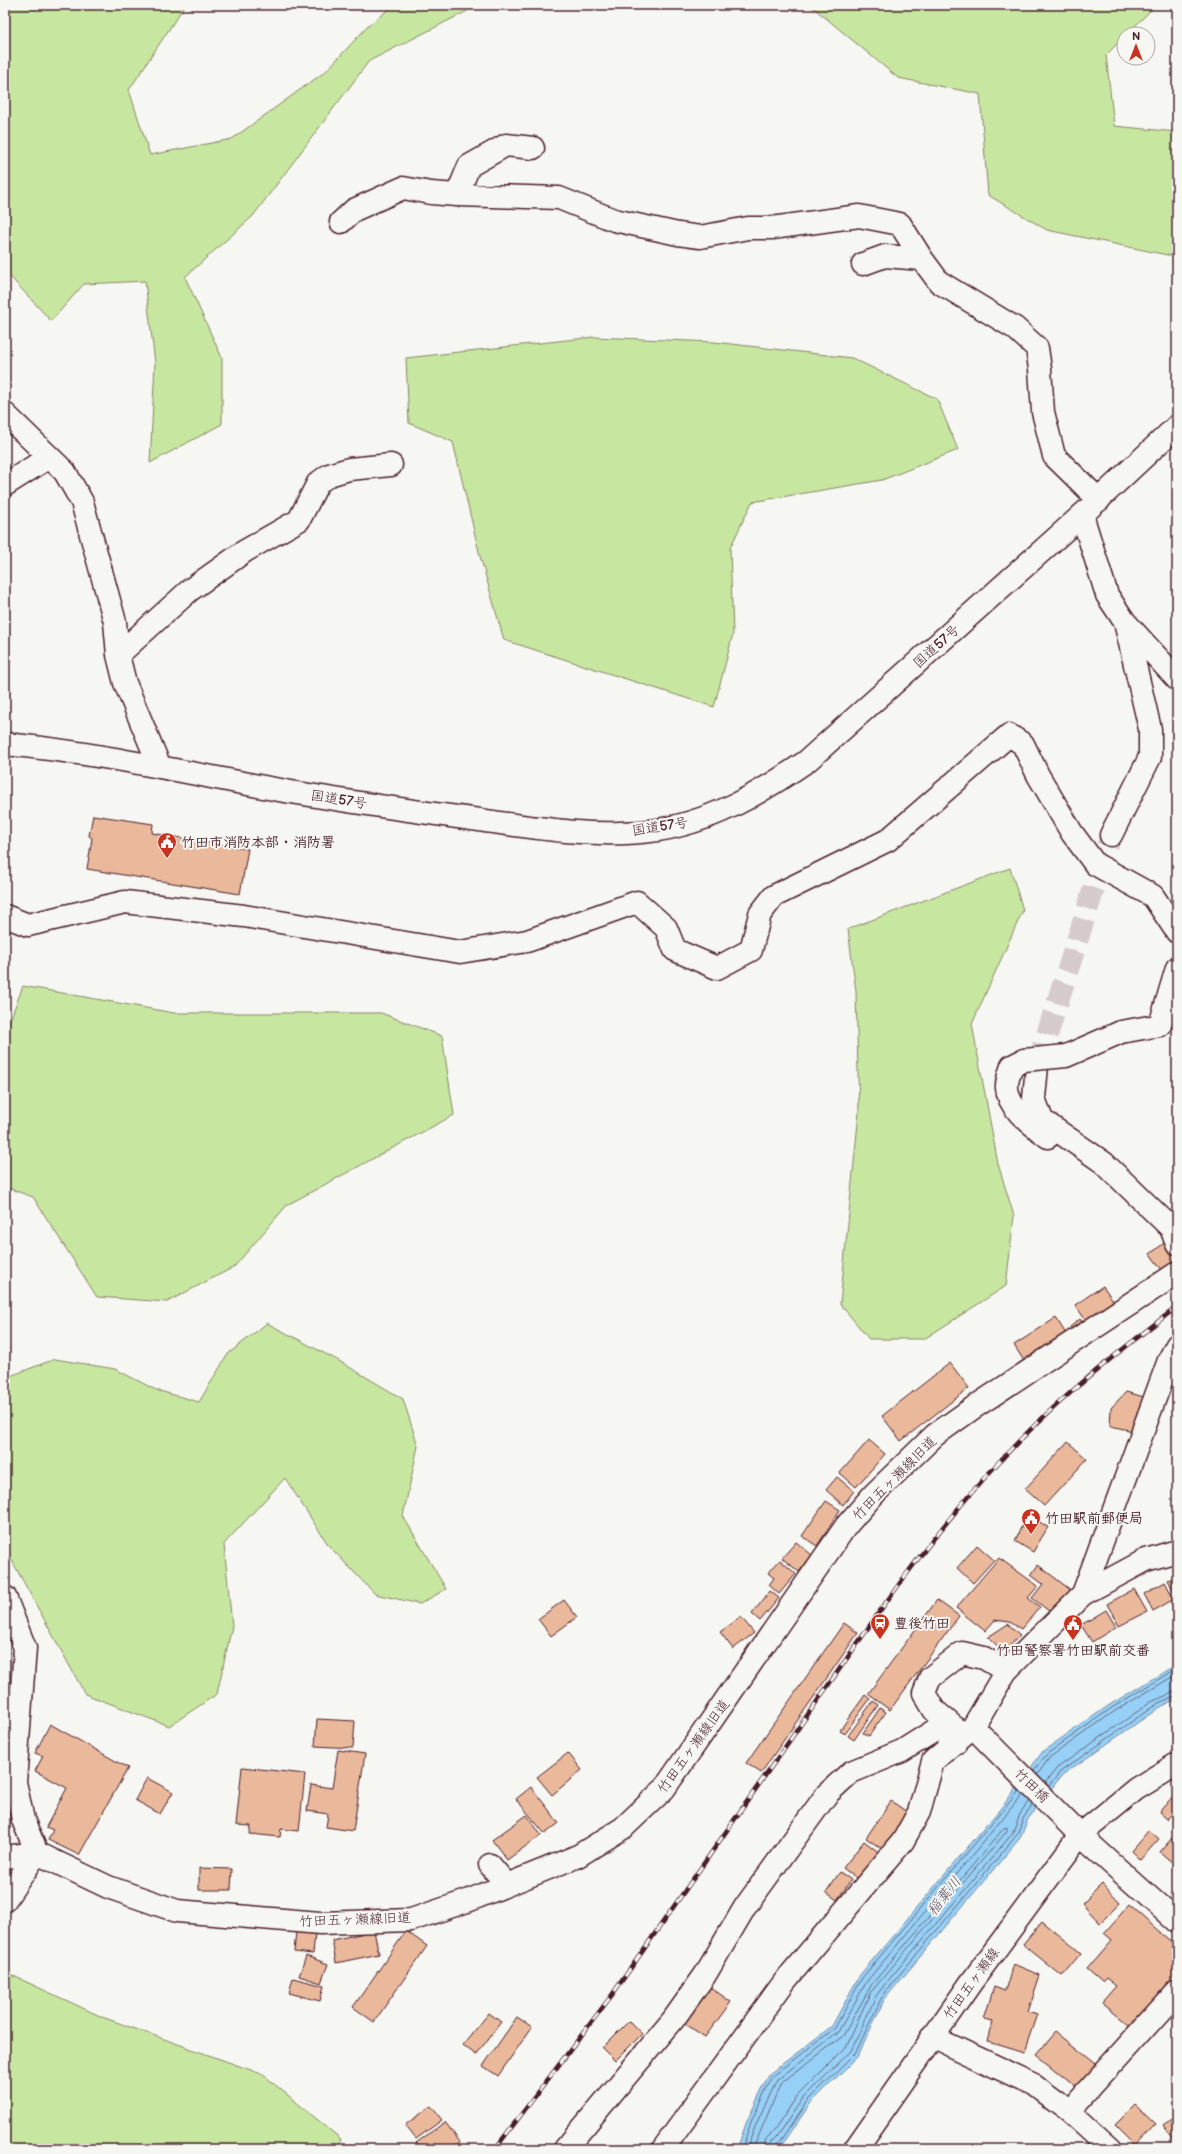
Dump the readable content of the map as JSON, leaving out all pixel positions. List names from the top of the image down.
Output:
{
  "streets": {
    "main road": [
      "国道57号",
      "竹田五ヶ瀬線旧道",
      "竹田橋",
      "竹田五ヶ瀬線"
    ]
  },
  "crossings": [
    ["竹田橋", "竹田五ヶ瀬線"]
  ],
  "water": ["稲葉川"],
  "places": {
    "public building": ["竹田市消防本部・消防署", "竹田駅前郵便局", "竹田警察署竹田駅前交番"],
    "station": ["豊後竹田"]
  },
  "north": "top"
}
